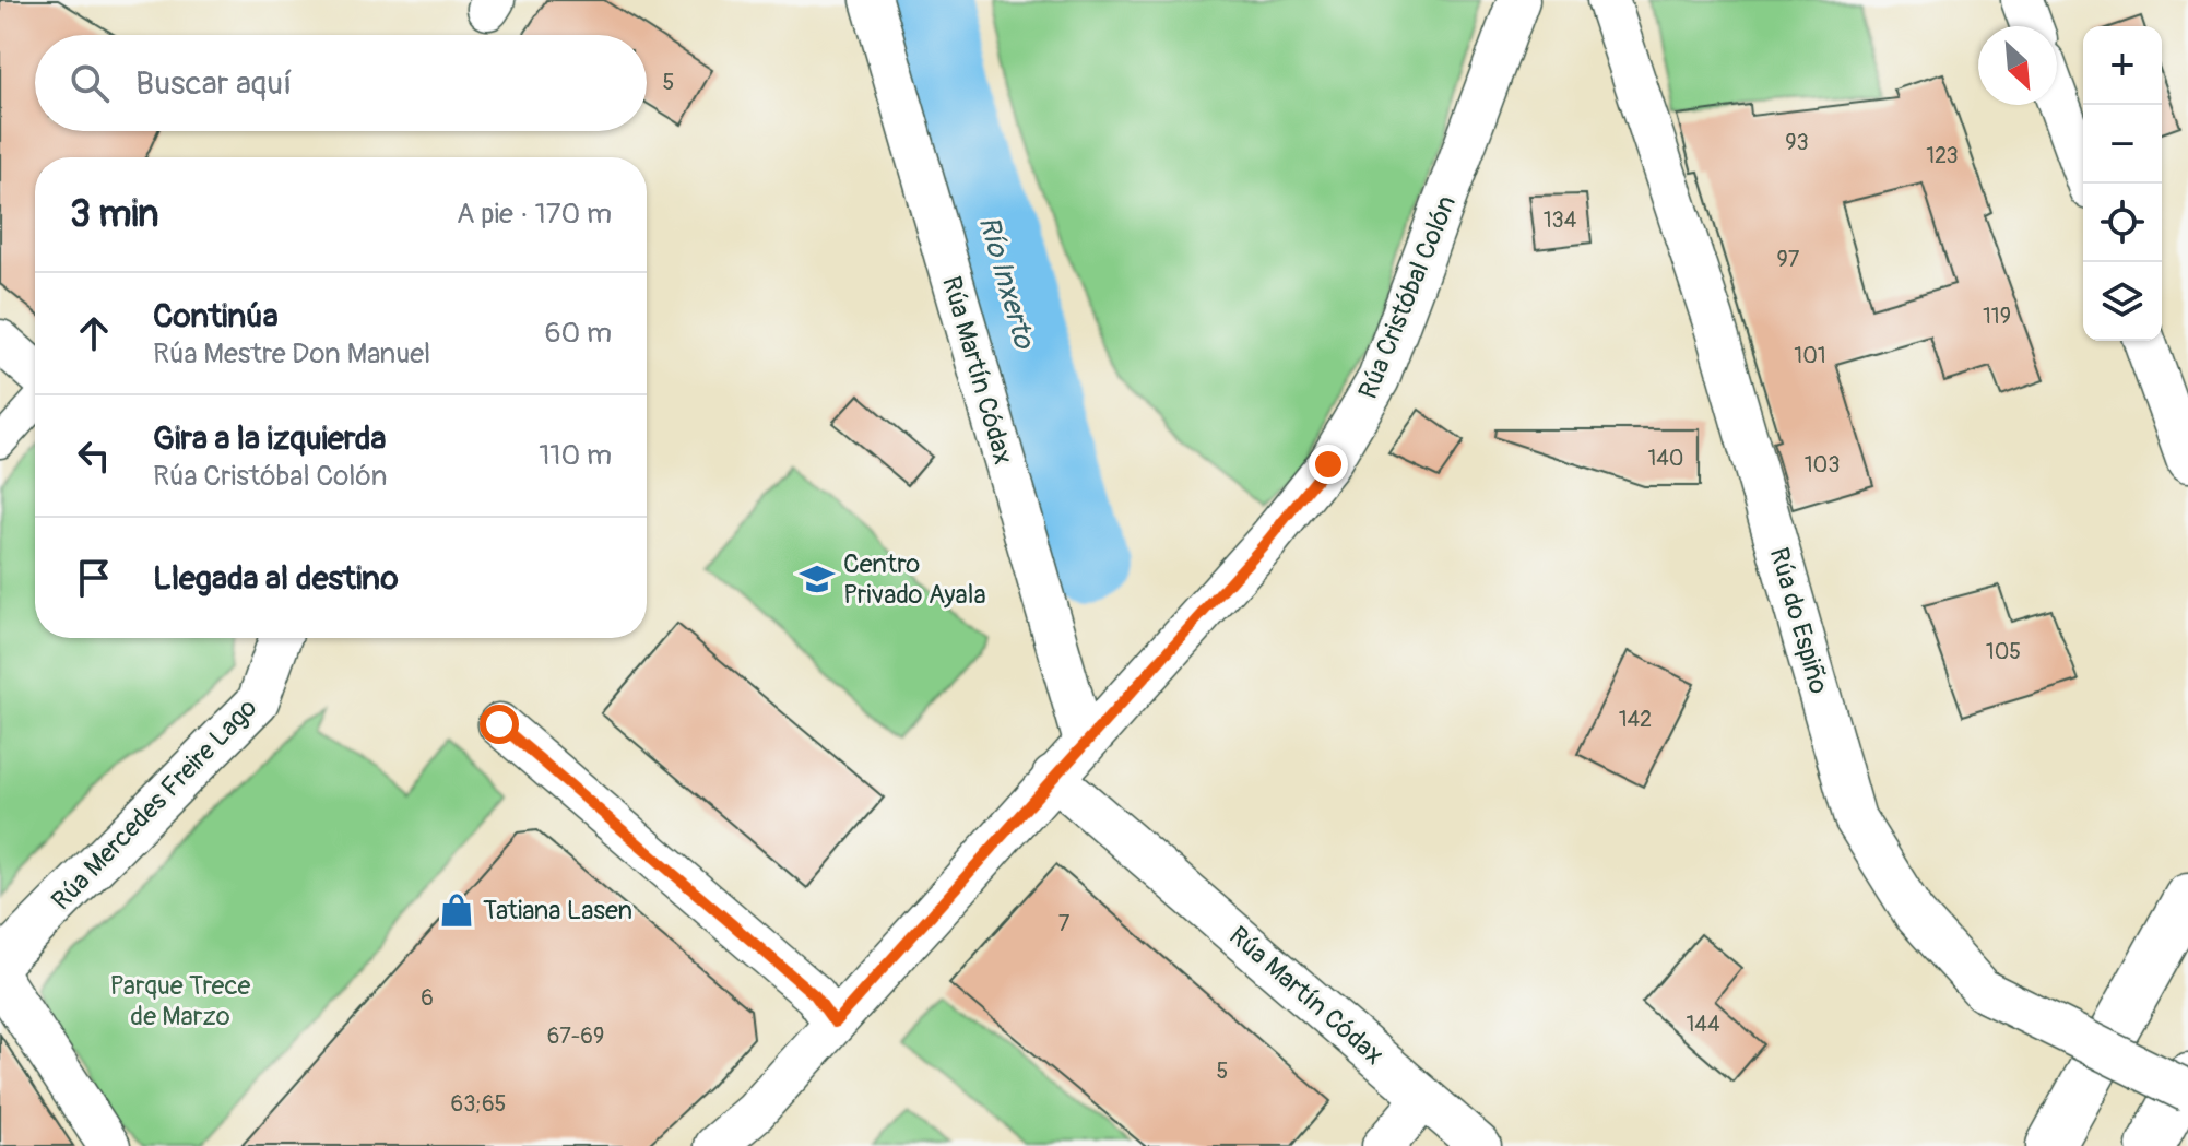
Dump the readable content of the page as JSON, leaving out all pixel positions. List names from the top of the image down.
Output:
{
  "streets": {
    "street": [
      "Rúa Cristóbal Colón",
      "Rúa Martín Códax",
      "Rúa do Espiño",
      "Rúa Mercedes Freire Lago"
    ]
  },
  "crossings": [
    ["Rúa Cristóbal Colón", "Rúa Martín Códax"]
  ],
  "water": ["Río Inxerto"],
  "parks": ["Parque Trece de Marzo"],
  "places": {
    "school or university": ["Centro Privado Ayala"],
    "shop": ["Tatiana Lasen"]
  },
  "house_numbers": [
    "5",
    "93",
    "123",
    "134",
    "97",
    "119",
    "101",
    "140",
    "103",
    "105",
    "142",
    "7",
    "6",
    "144",
    "67-69",
    "5",
    "63;65"
  ],
  "north": "bottom right",
  "page": {
    "map_buttons": ["+", "−"],
    "search": "Buscar aquí",
    "heading": ["3 min", "A pie · 170 m"],
    "list": [
      ["Continúa", "Rúa Mestre Don Manuel", "60 m"],
      ["Gira a la izquierda", "Rúa Cristóbal Colón", "110 m"],
      "Llegada al destino"
    ]
  }
}
